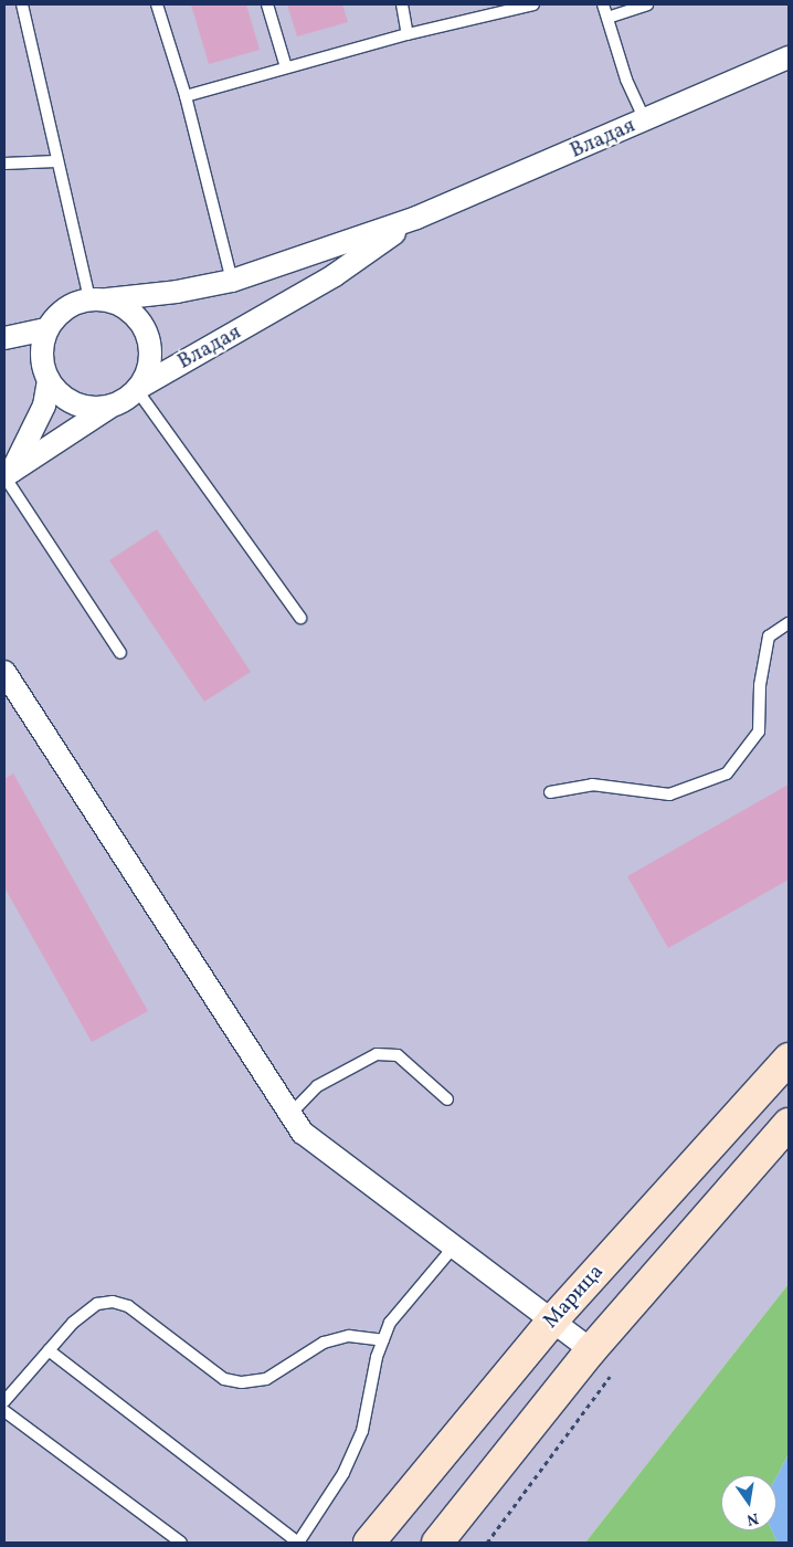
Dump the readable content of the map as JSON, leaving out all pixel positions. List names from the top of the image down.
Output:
{
  "streets": {
    "street": ["Владая", "Марица"]
  },
  "north": "bottom"
}
